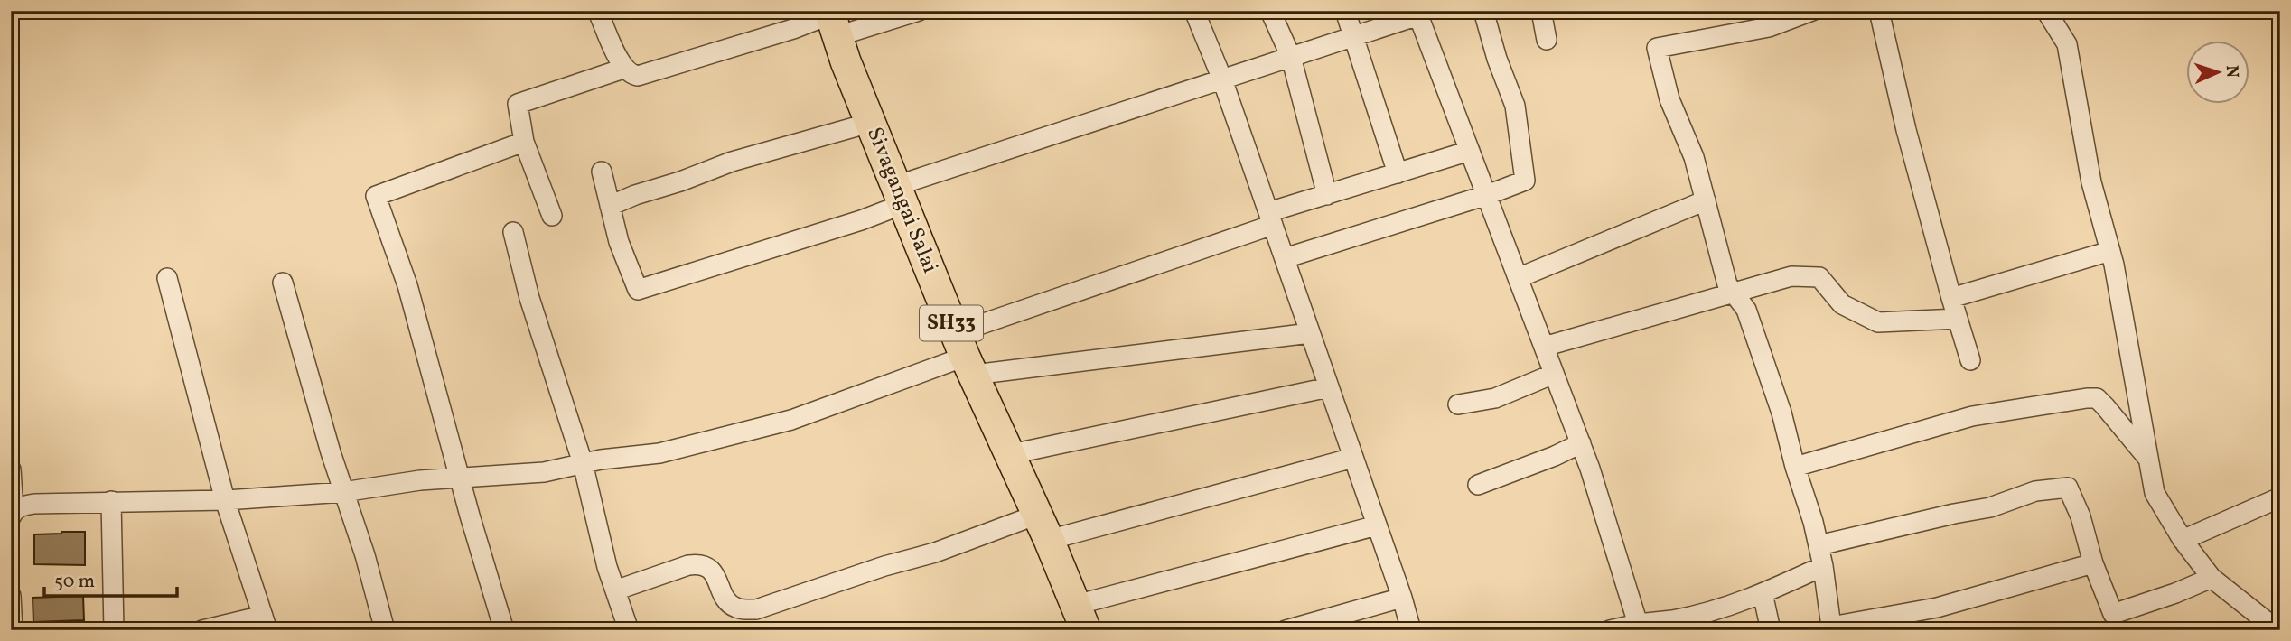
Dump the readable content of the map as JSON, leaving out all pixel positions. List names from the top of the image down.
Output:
{
  "streets": {
    "main road": ["Sivagangai Salai", "SH33"]
  },
  "scale_bar": "50 m",
  "north": "right"
}
